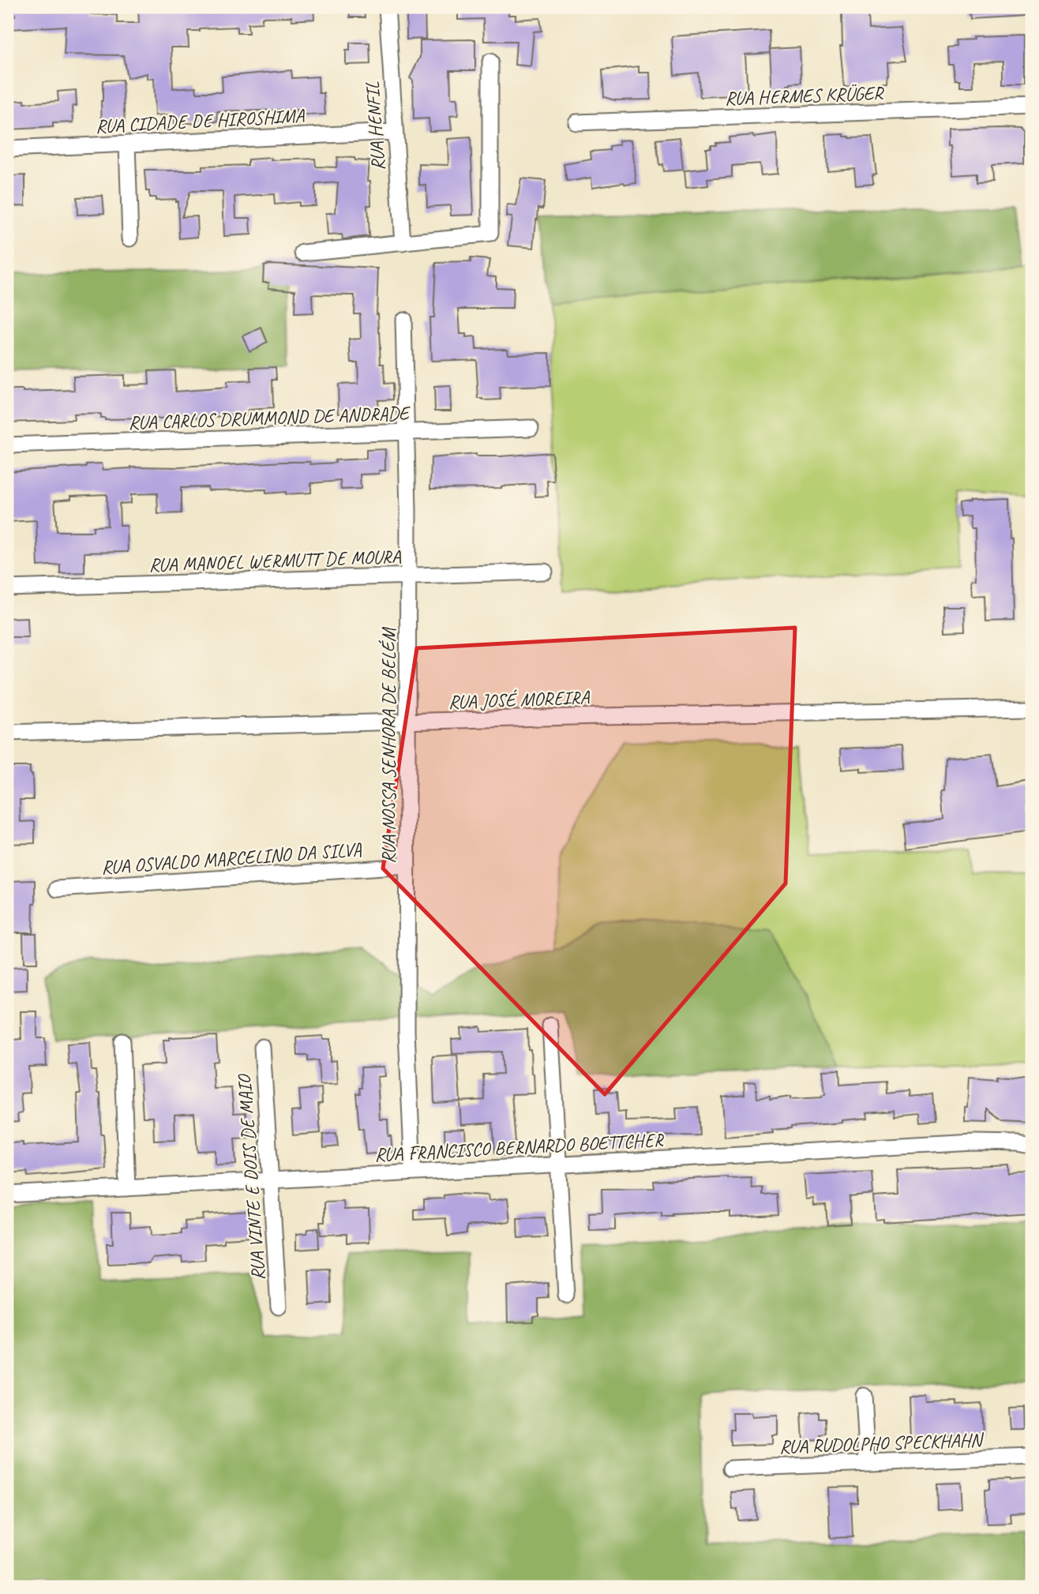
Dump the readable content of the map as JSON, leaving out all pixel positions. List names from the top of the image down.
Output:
{
  "streets": {
    "street": [
      "RUA HERMES KRÜGER",
      "RUA CIDADE DE HIROSHIMA",
      "RUA HENFIL",
      "RUA CARLOS DRUMMOND DE ANDRADE",
      "RUA MANOEL WERMUTT DE MOURA",
      "RUA JOSÉ MOREIRA",
      "RUA NOSSA SENHORA DE BELÉM",
      "RUA OSVALDO MARCELINO DA SILVA",
      "RUA FRANCISCO BERNARDO BOETTCHER",
      "RUA VINTE E DOIS DE MAIO",
      "RUA RUDOLPHO SPECKHAHN"
    ]
  },
  "crossings": [
    ["RUA CIDADE DE HIROSHIMA", "RUA HENFIL"],
    ["RUA CARLOS DRUMMOND DE ANDRADE", "RUA NOSSA SENHORA DE BELÉM"],
    ["RUA MANOEL WERMUTT DE MOURA", "RUA NOSSA SENHORA DE BELÉM"],
    ["RUA JOSÉ MOREIRA", "RUA NOSSA SENHORA DE BELÉM"],
    ["RUA NOSSA SENHORA DE BELÉM", "RUA OSVALDO MARCELINO DA SILVA"],
    ["RUA NOSSA SENHORA DE BELÉM", "RUA FRANCISCO BERNARDO BOETTCHER"],
    ["RUA FRANCISCO BERNARDO BOETTCHER", "RUA VINTE E DOIS DE MAIO"]
  ]
}
